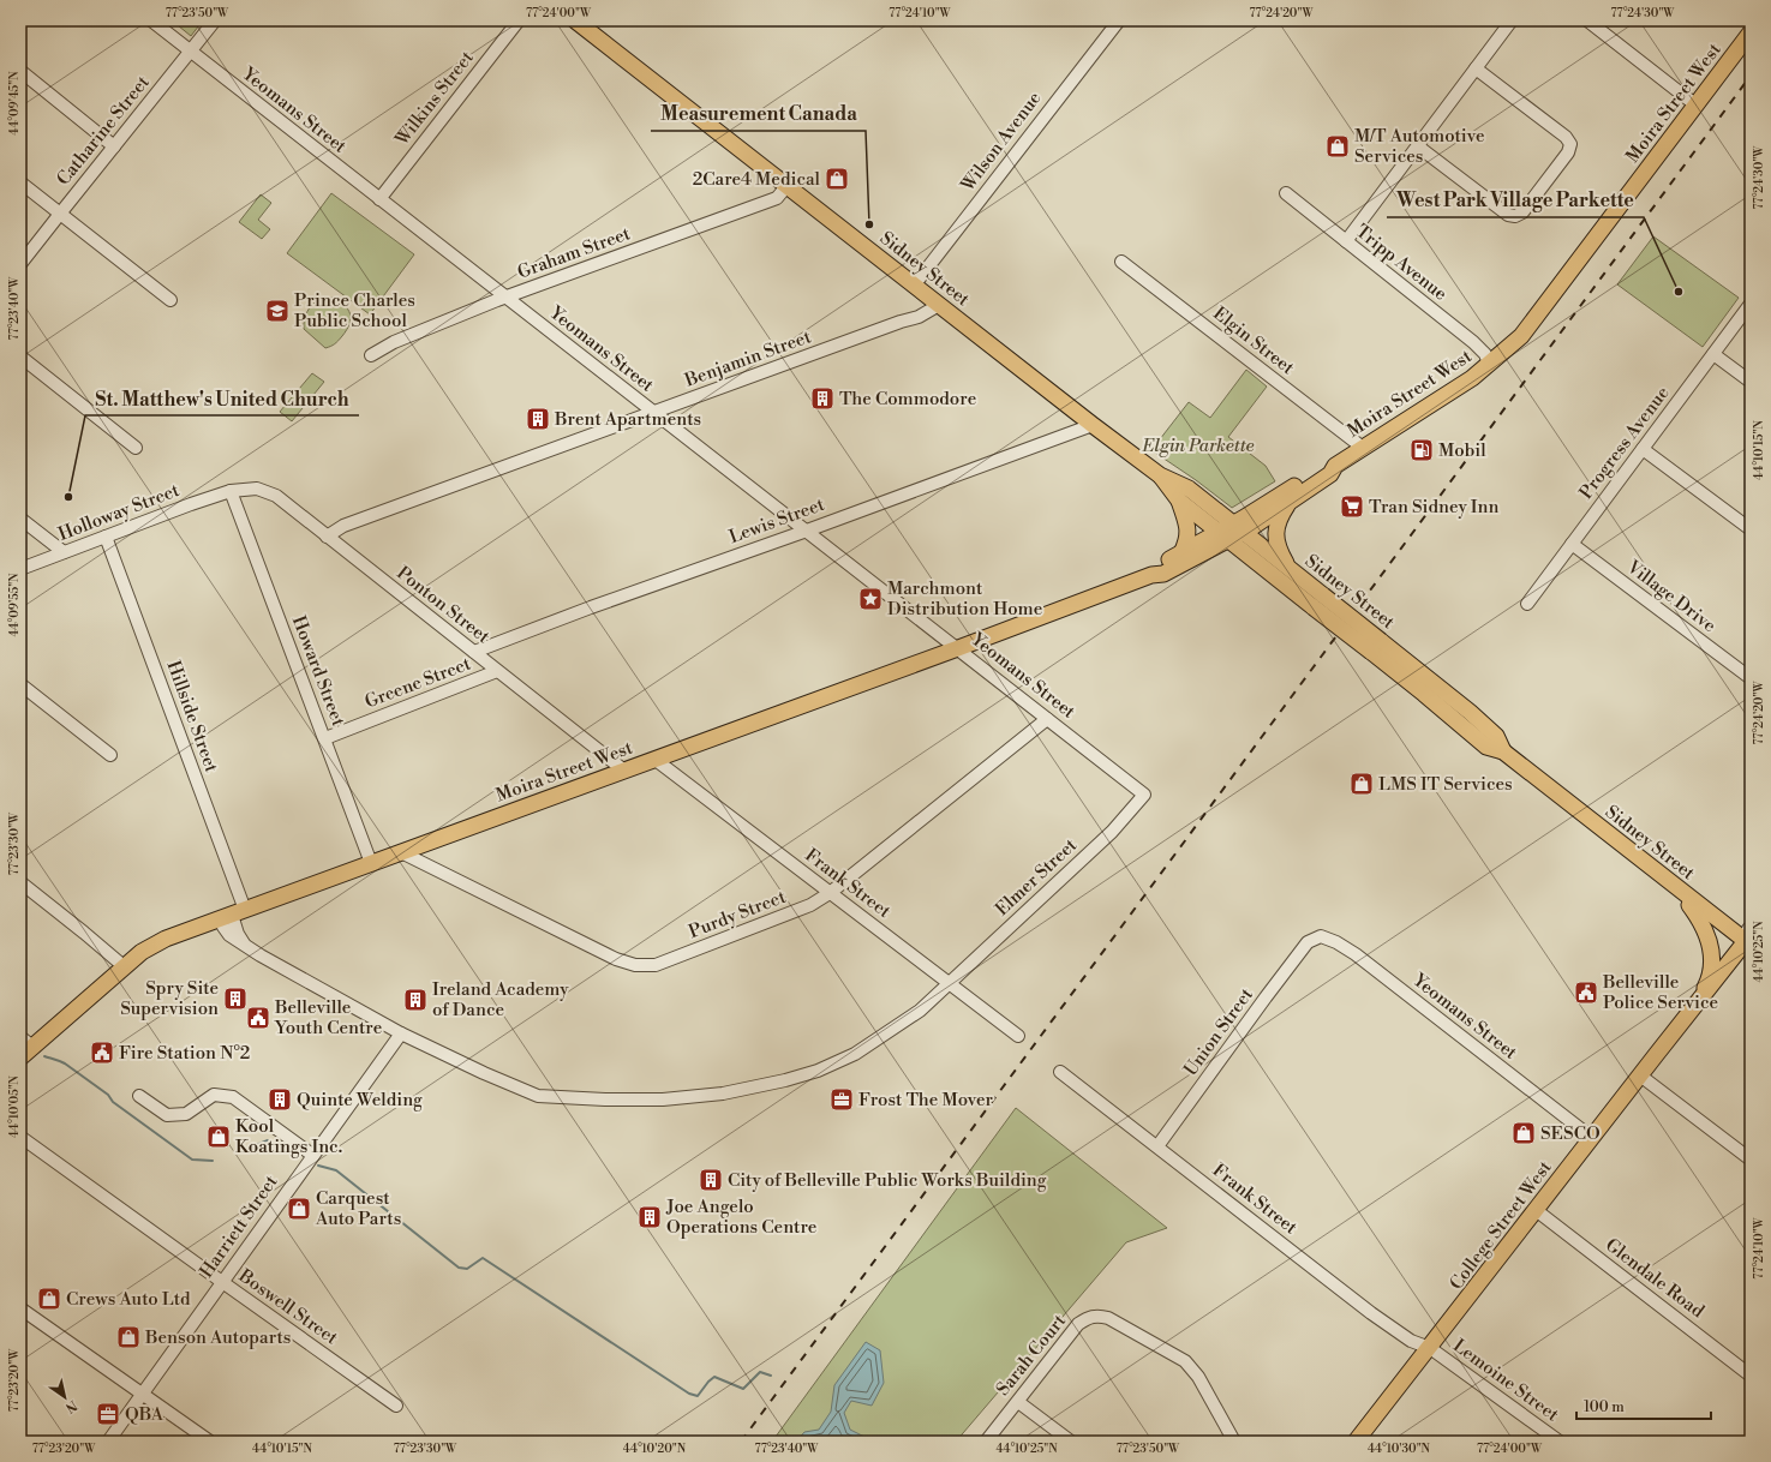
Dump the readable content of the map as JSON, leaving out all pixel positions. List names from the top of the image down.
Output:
{
  "streets": {
    "main road": ["Moira Street West", "Sidney Street", "College Street West"],
    "street": [
      "Wilkins Street",
      "Yeomans Street",
      "Catharine Street",
      "Wilson Avenue",
      "Graham Street",
      "Tripp Avenue",
      "Elgin Street",
      "Benjamin Street",
      "Progress Avenue",
      "Holloway Street",
      "Lewis Street",
      "Village Drive",
      "Ponton Street",
      "Howard Street",
      "Greene Street",
      "Hillside Street",
      "Elmer Street",
      "Frank Street",
      "Purdy Street",
      "Union Street",
      "Harriett Street",
      "Glendale Road",
      "Boswell Street",
      "Sarah Court",
      "Lemoine Street"
    ]
  },
  "crossings": [
    ["Wilkins Street", "Yeomans Street"],
    ["Moira Street West", "Yeomans Street"],
    ["Moira Street West", "Tripp Avenue"],
    ["Moira Street West", "Sidney Street"],
    ["Moira Street West", "Elgin Street"],
    ["Moira Street West", "Ponton Street"],
    ["Moira Street West", "Howard Street"],
    ["Moira Street West", "Hillside Street"],
    ["Moira Street West", "Frank Street"],
    ["Moira Street West", "Purdy Street"],
    ["Yeomans Street", "Catharine Street"],
    ["Yeomans Street", "Graham Street"],
    ["Yeomans Street", "Benjamin Street"],
    ["Yeomans Street", "Lewis Street"],
    ["Yeomans Street", "Elmer Street"],
    ["Yeomans Street", "Purdy Street"],
    ["Yeomans Street", "Union Street"],
    ["Yeomans Street", "College Street West"],
    ["Wilson Avenue", "Sidney Street"],
    ["Graham Street", "Sidney Street"],
    ["Sidney Street", "Benjamin Street"],
    ["Sidney Street", "Lewis Street"],
    ["Sidney Street", "College Street West"],
    ["Benjamin Street", "Ponton Street"],
    ["Progress Avenue", "Village Drive"],
    ["Holloway Street", "Ponton Street"],
    ["Holloway Street", "Howard Street"],
    ["Holloway Street", "Hillside Street"],
    ["Lewis Street", "Ponton Street"],
    ["Ponton Street", "Howard Street"],
    ["Ponton Street", "Greene Street"],
    ["Howard Street", "Greene Street"],
    ["Hillside Street", "Elmer Street"],
    ["Elmer Street", "Frank Street"],
    ["Elmer Street", "Harriett Street"],
    ["Frank Street", "Purdy Street"],
    ["Frank Street", "Union Street"],
    ["Frank Street", "College Street West"],
    ["Frank Street", "Lemoine Street"],
    ["College Street West", "Glendale Road"],
    ["College Street West", "Lemoine Street"],
    ["Harriett Street", "Boswell Street"]
  ],
  "parks": ["Elgin Parkette"],
  "places": {
    "shop": [
      "M/T Automotive Services",
      "2Care4 Medical",
      "LMS IT Services",
      "SESCO",
      "Kool Koatings Inc.",
      "Carquest Auto Parts",
      "Crews Auto Ltd",
      "Benson Autoparts"
    ],
    "other": ["Measurement Canada", "West Park Village Parkette", "St. Matthew's United Church"],
    "school or university": ["Prince Charles Public School"],
    "building": [
      "The Commodore",
      "Brent Apartments",
      "Spry Site Supervision",
      "Ireland Academy of Dance",
      "Quinte Welding",
      "City of Belleville Public Works Building",
      "Joe Angelo Operations Centre"
    ],
    "fuel station": ["Mobil"],
    "supermarket": ["Tran Sidney Inn"],
    "place": ["Marchmont Distribution Home"],
    "public building": ["Belleville Police Service", "Belleville Youth Centre", "Fire Station N°2"],
    "office": ["Frost The Mover", "QBA"]
  },
  "scale_bar": "100 m",
  "north": "bottom right",
  "coordinates": [
    "77°23'50\"W",
    "77°24'00\"W",
    "77°24'10\"W",
    "77°24'20\"W",
    "77°24'30\"W",
    "44°09'45\"N",
    "77°23'40\"W",
    "44°10'15\"N",
    "44°09'55\"N",
    "77°23'30\"W",
    "44°10'25\"N",
    "44°10'05\"N",
    "77°23'20\"W",
    "44°10'20\"N",
    "44°10'30\"N"
  ]
}
